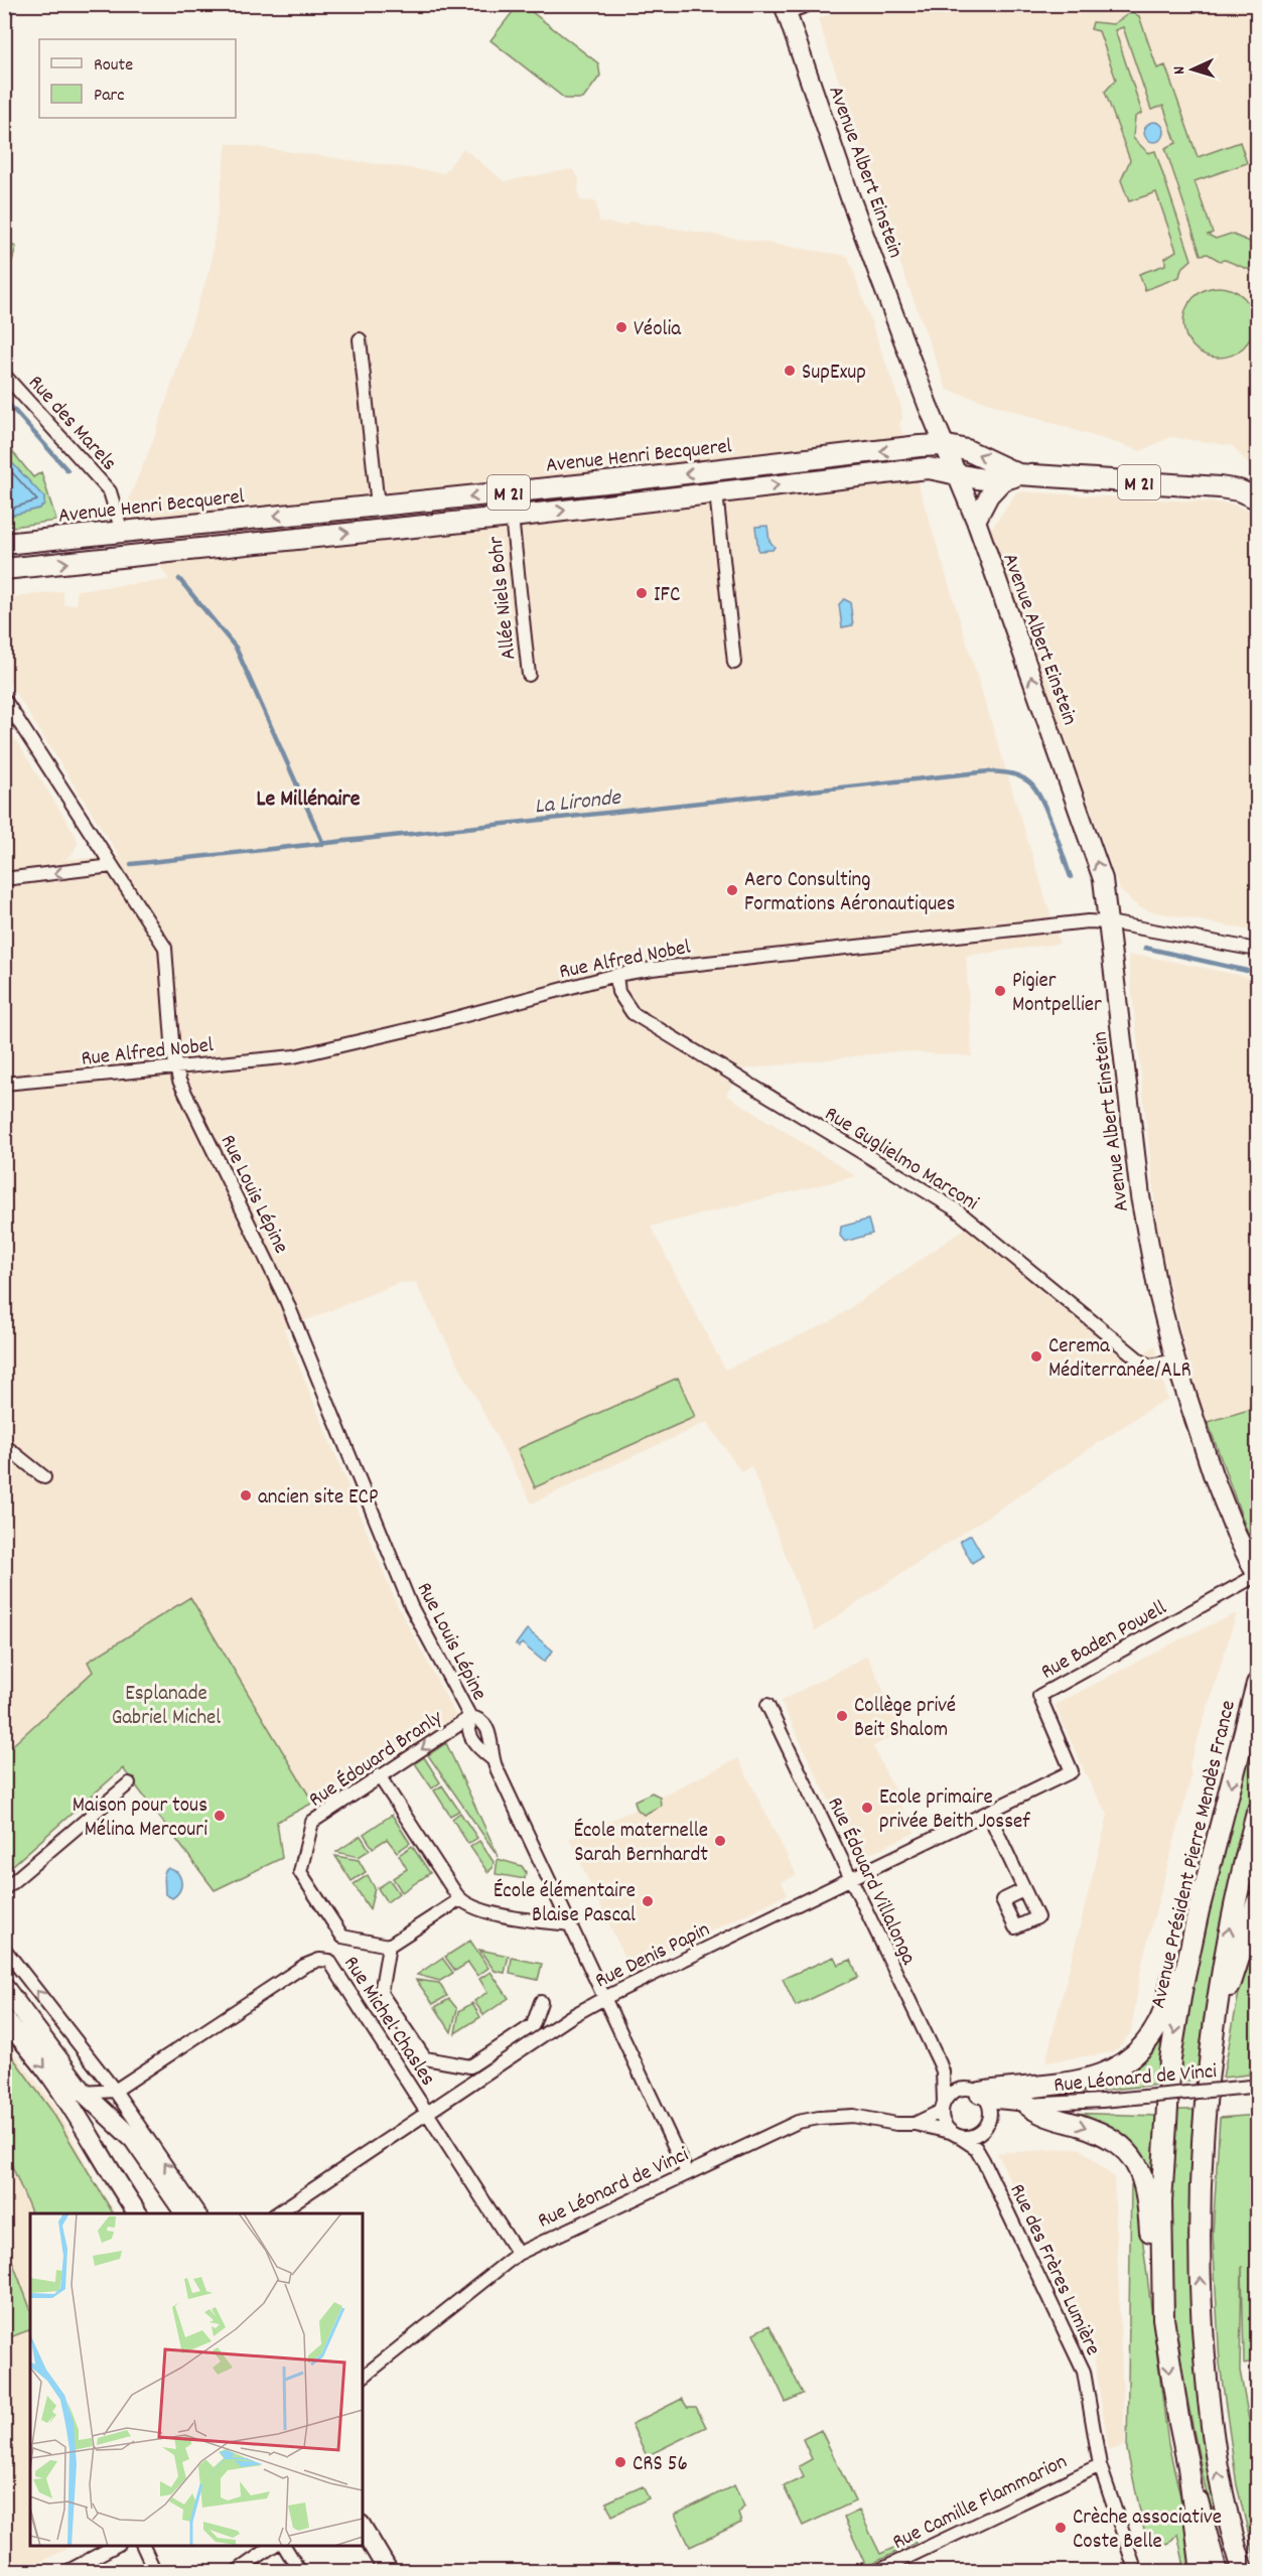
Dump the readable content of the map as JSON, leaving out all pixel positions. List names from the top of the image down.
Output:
{
  "streets": {
    "main road": [
      "Avenue Albert Einstein",
      "Avenue Henri Becquerel",
      "M 21",
      "Avenue Président Pierre Mendès France"
    ],
    "street": [
      "Rue des Marels",
      "Allée Niels Bohr",
      "Rue Alfred Nobel",
      "Rue Guglielmo Marconi",
      "Rue Louis Lépine",
      "Rue Baden Powell",
      "Rue Édouard Branly",
      "Rue Édouard Villalonga",
      "Rue Denis Papin",
      "Rue Michel Chasles",
      "Rue Léonard de Vinci",
      "Rue des Frères Lumière",
      "Rue Camille Flammarion"
    ]
  },
  "crossings": [
    ["Avenue Albert Einstein", "Avenue Henri Becquerel"],
    ["Avenue Albert Einstein", "Rue Alfred Nobel"],
    ["Avenue Albert Einstein", "Rue Guglielmo Marconi"],
    ["Avenue Albert Einstein", "Rue Baden Powell"],
    ["Rue des Marels", "Avenue Henri Becquerel"],
    ["Avenue Henri Becquerel", "Allée Niels Bohr"],
    ["Rue Alfred Nobel", "Rue Guglielmo Marconi"],
    ["Rue Alfred Nobel", "Rue Louis Lépine"],
    ["Rue Louis Lépine", "Rue Édouard Branly"],
    ["Rue Louis Lépine", "Rue Denis Papin"],
    ["Rue Louis Lépine", "Rue Léonard de Vinci"],
    ["Rue Baden Powell", "Rue Denis Papin"],
    ["Rue Édouard Villalonga", "Rue Denis Papin"],
    ["Rue Édouard Villalonga", "Rue Léonard de Vinci"],
    ["Rue Édouard Villalonga", "Rue des Frères Lumière"],
    ["Rue Denis Papin", "Rue Michel Chasles"],
    ["Rue Michel Chasles", "Rue Léonard de Vinci"],
    ["Rue Léonard de Vinci", "Rue des Frères Lumière"],
    ["Rue des Frères Lumière", "Rue Camille Flammarion"]
  ],
  "districts": ["Le Millénaire"],
  "water": ["La Lironde"],
  "parks": ["Esplanade Gabriel Michel"],
  "places": [
    "Véolia",
    "SupExup",
    "IFC",
    "Aero Consulting Formations Aéronautiques",
    "Pigier Montpellier",
    "Cerema Méditerranée/ALR",
    "ancien site ECP",
    "Collège privé Beit Shalom",
    "Ecole primaire privée Beith Jossef",
    "Maison pour tous Mélina Mercouri",
    "École maternelle Sarah Bernhardt",
    "École élémentaire Blaise Pascal",
    "CRS 56",
    "Crèche associative Coste Belle"
  ],
  "legend": ["Route", "Parc"],
  "north": "left"
}
